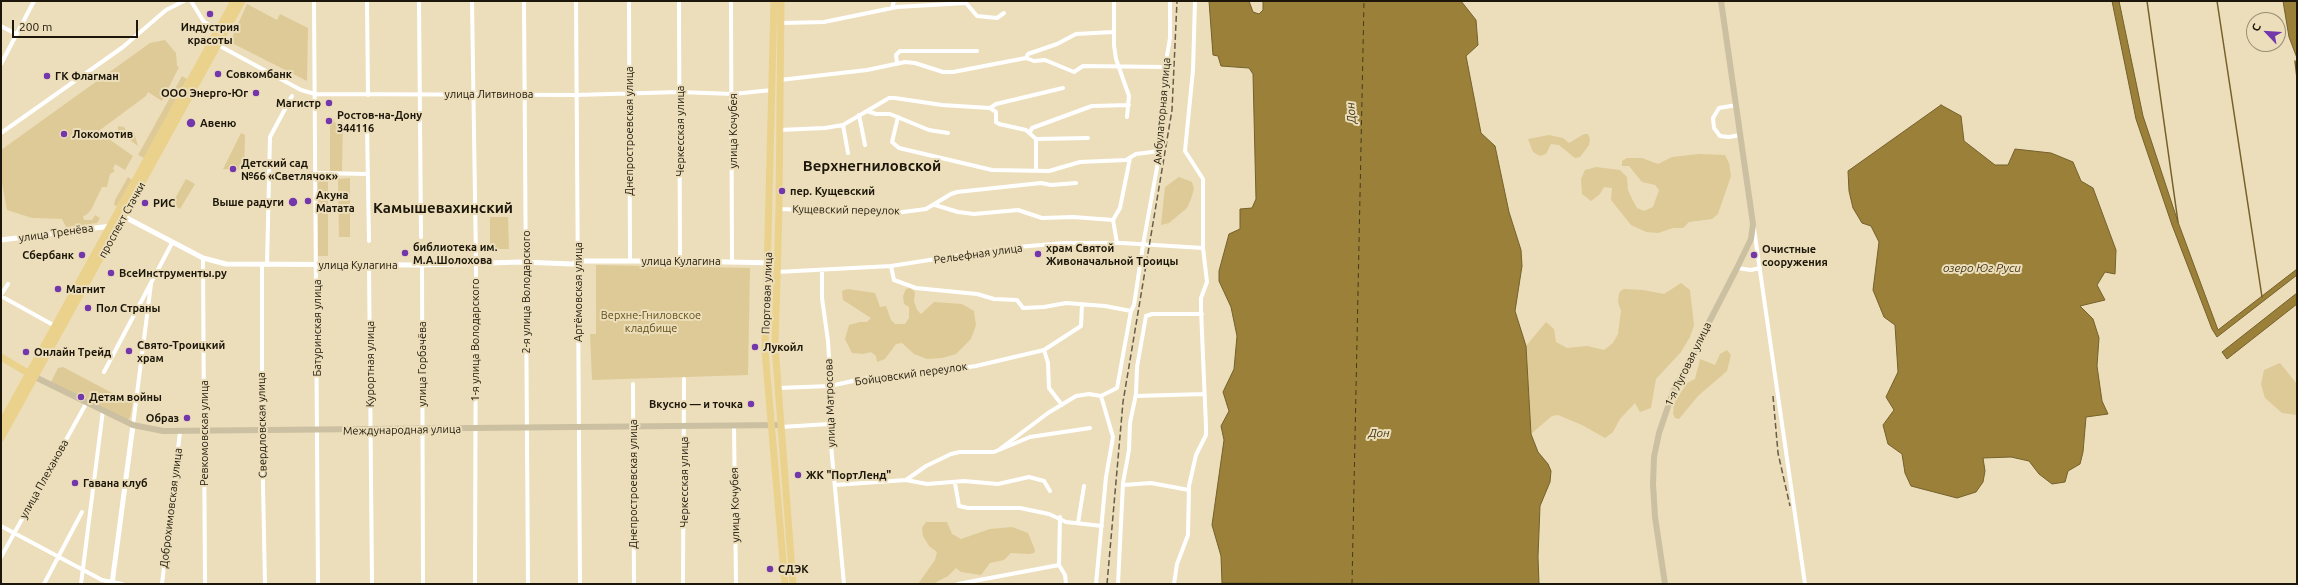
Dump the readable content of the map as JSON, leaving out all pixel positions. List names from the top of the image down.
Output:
{
  "streets": {
    "main road": [
      "проспект Стачки",
      "Портовая улица",
      "1-я Луговая улица",
      "Международная улица"
    ],
    "street": [
      "улица Литвинова",
      "Амбулаторная улица",
      "Днепростроевская улица",
      "Черкесская улица",
      "улица Кочубея",
      "Кущевский переулок",
      "улица Тренёва",
      "Рельефная улица",
      "улица Кулагина",
      "2-я улица Володарского",
      "Артёмовская улица",
      "Батуринская улица",
      "1-я улица Володарского",
      "Курортная улица",
      "улица Горбачёва",
      "Бойцовский переулок",
      "улица Матросова",
      "Свердловская улица",
      "Ревкомовская улица",
      "улица Плеханова",
      "Доброхимовская улица"
    ]
  },
  "crossings": [
    ["улица Литвинова", "Днепростроевская улица"],
    ["улица Литвинова", "Черкесская улица"],
    ["улица Литвинова", "улица Кочубея"],
    ["улица Литвинова", "проспект Стачки"],
    ["улица Литвинова", "2-я улица Володарского"],
    ["улица Литвинова", "Артёмовская улица"],
    ["улица Литвинова", "Портовая улица"],
    ["улица Литвинова", "Батуринская улица"],
    ["улица Литвинова", "1-я улица Володарского"],
    ["Амбулаторная улица", "Рельефная улица"],
    ["Днепростроевская улица", "улица Кулагина"],
    ["Днепростроевская улица", "Международная улица"],
    ["Черкесская улица", "улица Кулагина"],
    ["Черкесская улица", "Международная улица"],
    ["улица Кочубея", "улица Кулагина"],
    ["улица Кочубея", "Международная улица"],
    ["Кущевский переулок", "Портовая улица"],
    ["проспект Стачки", "улица Тренёва"],
    ["проспект Стачки", "улица Кулагина"],
    ["проспект Стачки", "Международная улица"],
    ["Рельефная улица", "Портовая улица"],
    ["Рельефная улица", "улица Матросова"],
    ["улица Кулагина", "2-я улица Володарского"],
    ["улица Кулагина", "Артёмовская улица"],
    ["улица Кулагина", "Портовая улица"],
    ["улица Кулагина", "Батуринская улица"],
    ["улица Кулагина", "1-я улица Володарского"],
    ["улица Кулагина", "Курортная улица"],
    ["улица Кулагина", "улица Горбачёва"],
    ["улица Кулагина", "Свердловская улица"],
    ["улица Кулагина", "Ревкомовская улица"],
    ["2-я улица Володарского", "Международная улица"],
    ["Артёмовская улица", "Международная улица"],
    ["Портовая улица", "Бойцовский переулок"],
    ["Портовая улица", "Международная улица"],
    ["Батуринская улица", "Международная улица"],
    ["1-я улица Володарского", "Международная улица"],
    ["Курортная улица", "Международная улица"],
    ["улица Горбачёва", "Международная улица"],
    ["Бойцовский переулок", "улица Матросова"],
    ["улица Матросова", "Международная улица"],
    ["Свердловская улица", "Международная улица"],
    ["Международная улица", "Ревкомовская улица"],
    ["Международная улица", "улица Плеханова"],
    ["Международная улица", "Доброхимовская улица"]
  ],
  "districts": ["Верхнегниловской", "Камышевахинский"],
  "water": ["Дон", "озеро Юг Руси"],
  "parks": ["Верхне-Гниловское кладбище"],
  "places": [
    "Индустрия красоты",
    "Совкомбанк",
    "ГК Флагман",
    "ООО Энерго-Юг",
    "Магистр",
    "Ростов-на-Дону 344116",
    "Авеню",
    "Локомотив",
    "Детский сад №66 «Светлячок»",
    "пер. Кущевский",
    "Акуна Матата",
    "Выше радуги",
    "РИС",
    "библиотека им. М.А.Шолохова",
    "храм Святой Живоначальной Троицы",
    "Сбербанк",
    "Очистные сооружения",
    "ВсеИнструменты.ру",
    "Магнит",
    "Пол Страны",
    "Лукойл",
    "Свято-Троицкий храм",
    "Онлайн Трейд",
    "Детям войны",
    "Вкусно — и точка",
    "Образ",
    "ЖК \"ПортЛенд\"",
    "Гавана клуб",
    "СДЭК"
  ],
  "scale_bar": "200 m",
  "north": "top left"
}
